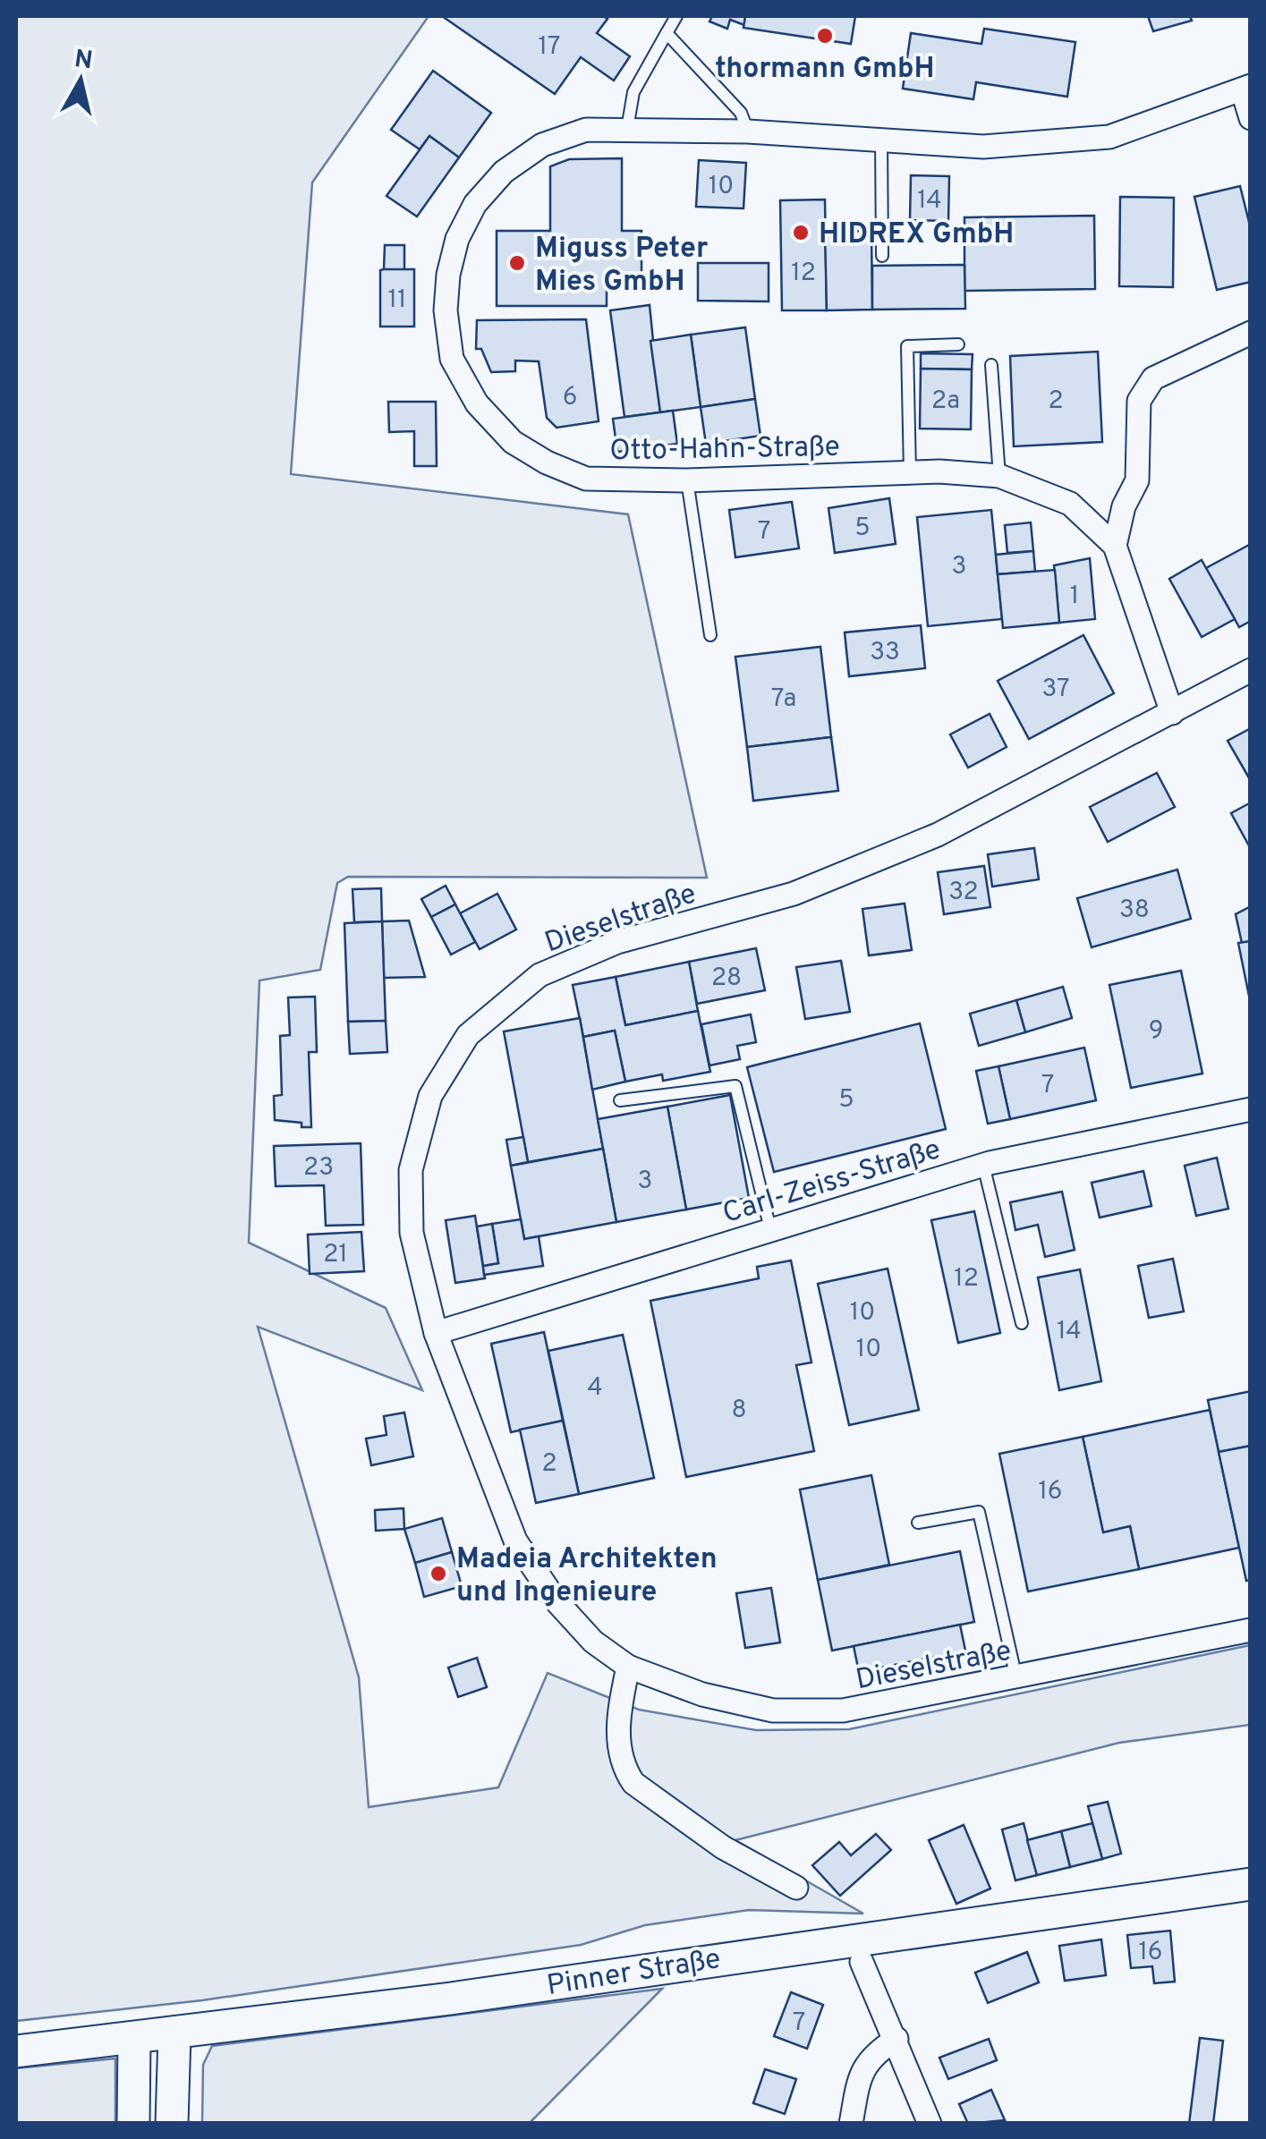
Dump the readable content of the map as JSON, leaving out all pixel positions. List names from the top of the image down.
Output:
{
  "streets": {
    "street": [
      "Otto-Hahn-Straße",
      "Dieselstraße",
      "Carl-Zeiss-Straße",
      "Pinner Straße"
    ]
  },
  "crossings": [
    ["Otto-Hahn-Straße", "Dieselstraße"],
    ["Dieselstraße", "Carl-Zeiss-Straße"]
  ],
  "places": [
    "thormann GmbH",
    "HIDREX GmbH",
    "Miguss Peter Mies GmbH",
    "Madeia Architekten und Ingenieure"
  ],
  "house_numbers": [
    "17",
    "10",
    "14",
    "12",
    "11",
    "6",
    "2a",
    "2",
    "5",
    "7",
    "3",
    "1",
    "33",
    "37",
    "7a",
    "32",
    "38",
    "28",
    "9",
    "7",
    "5",
    "23",
    "3",
    "21",
    "12",
    "10",
    "14",
    "10",
    "4",
    "8",
    "2",
    "16",
    "16",
    "7"
  ],
  "north": "top"
}
